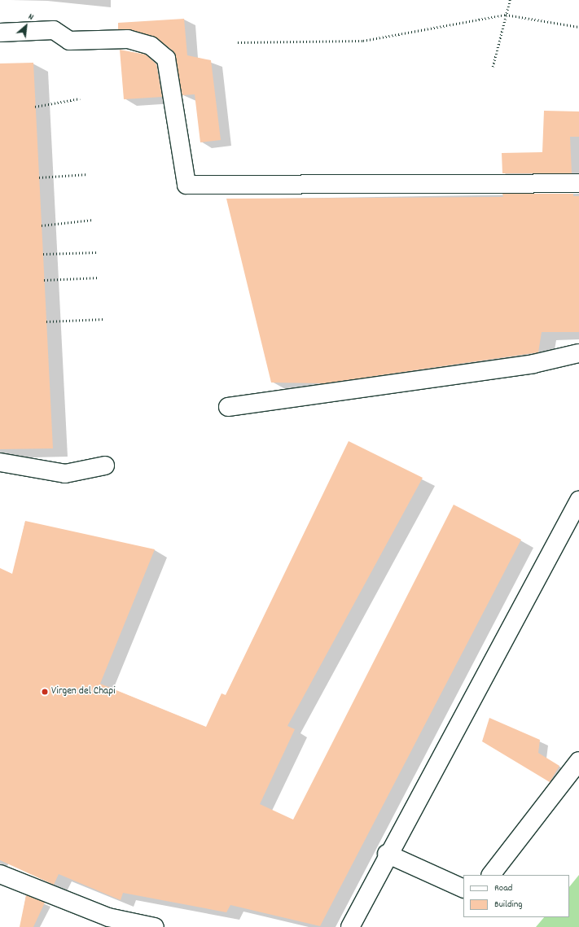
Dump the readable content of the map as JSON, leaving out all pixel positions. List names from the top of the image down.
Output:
{
  "places": ["Virgen del Chapi"],
  "legend": ["Road", "Building"],
  "north": "top right"
}
